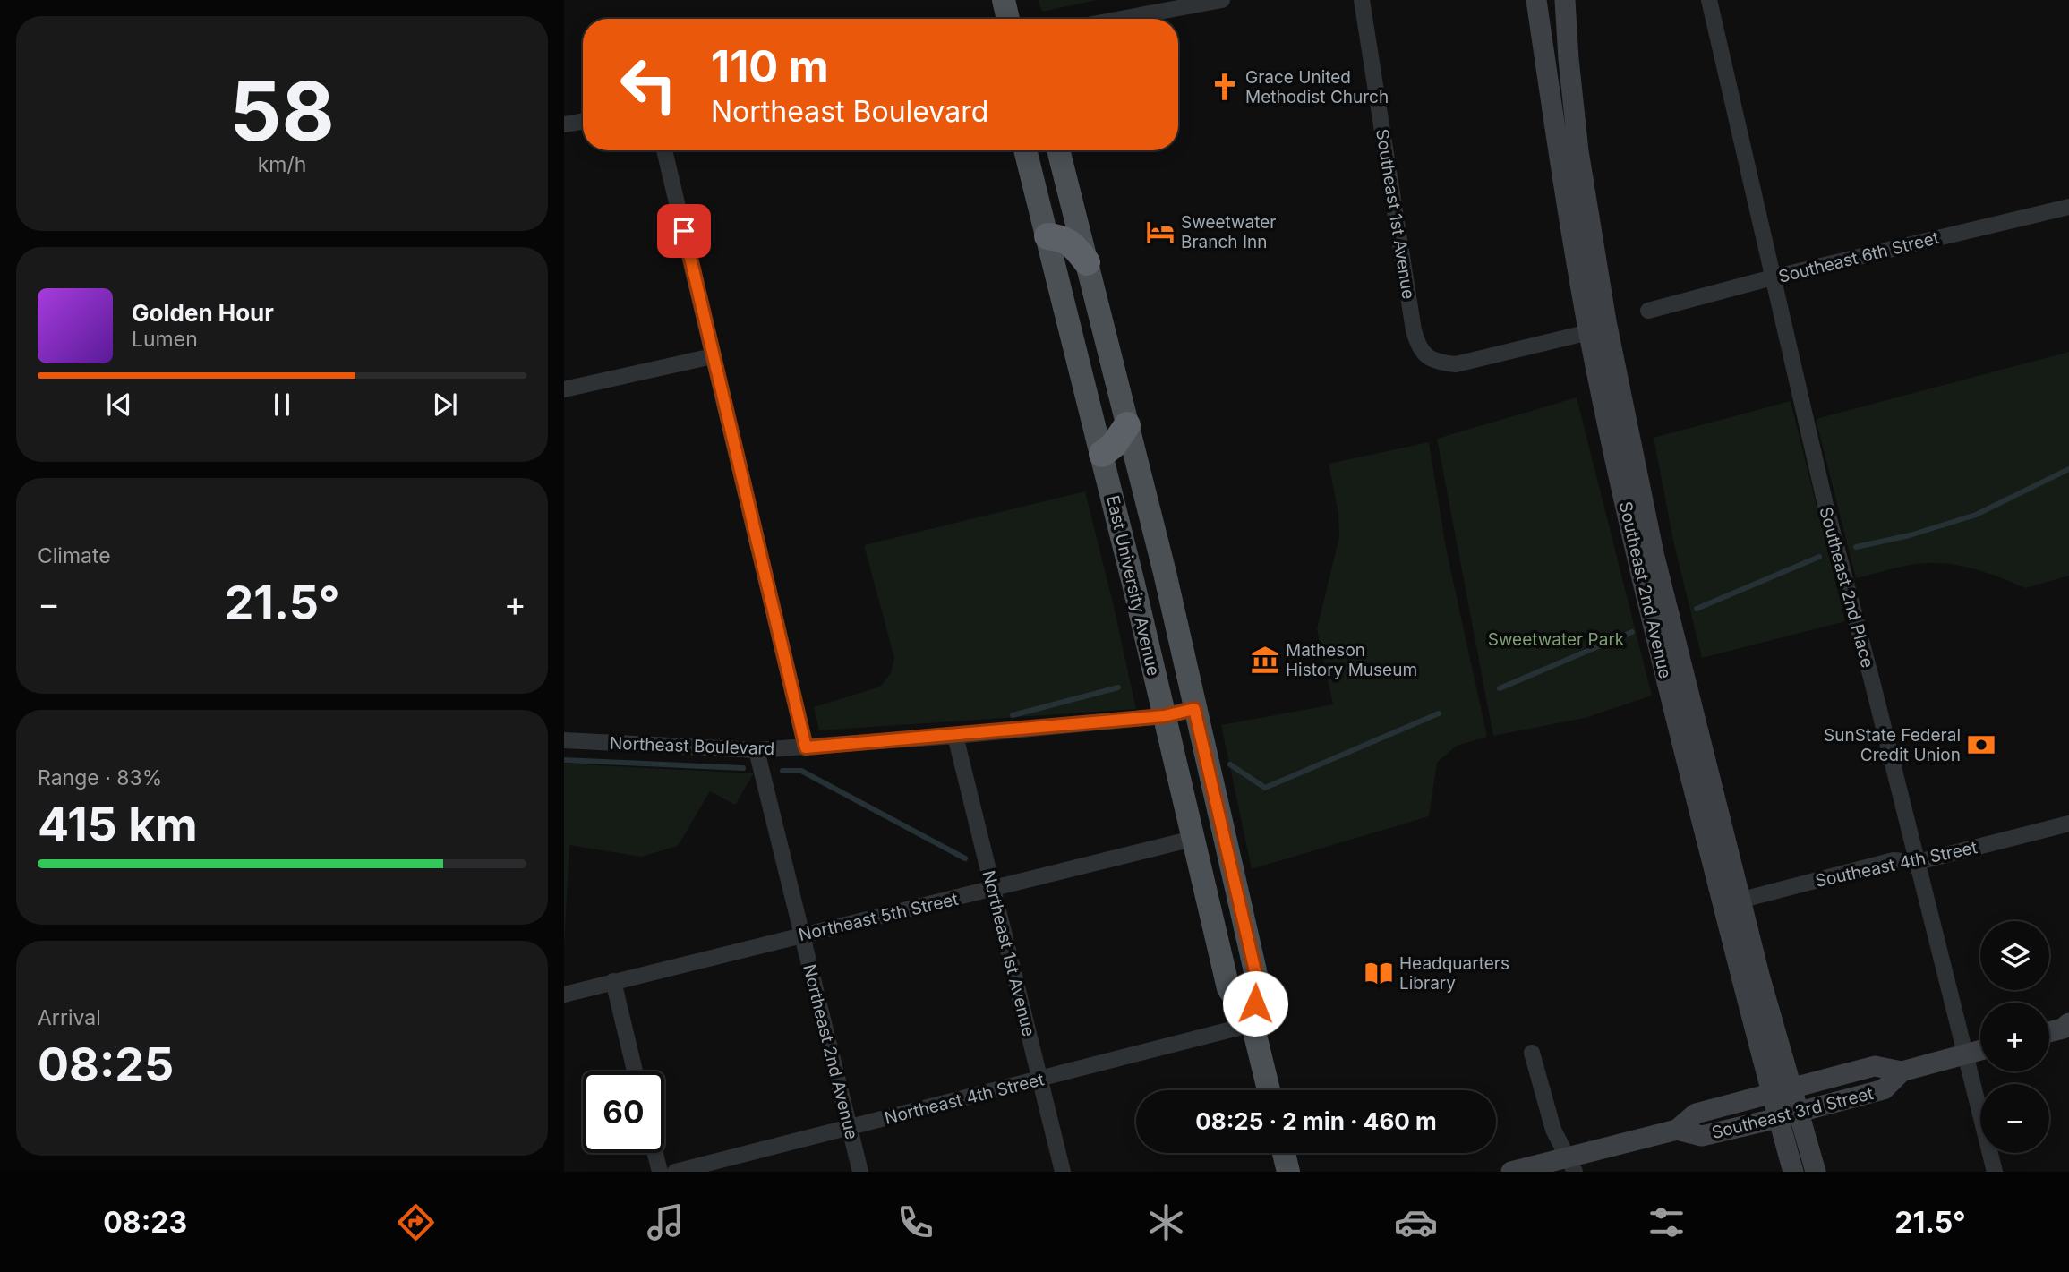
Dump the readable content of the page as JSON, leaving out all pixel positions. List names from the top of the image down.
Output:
{
  "streets": {
    "main road": ["East University Avenue"],
    "street": [
      "Southeast 1st Avenue",
      "Southeast 6th Street",
      "Southeast 2nd Place",
      "Southeast 2nd Avenue",
      "Northeast Boulevard",
      "Southeast 4th Street",
      "Northeast 5th Street",
      "Northeast 1st Avenue",
      "Northeast 2nd Avenue",
      "Northeast 4th Street",
      "Southeast 3rd Street"
    ]
  },
  "crossings": [
    ["Southeast 1st Avenue", "Southeast 2nd Avenue"],
    ["Southeast 6th Street", "Southeast 2nd Place"],
    ["East University Avenue", "Northeast Boulevard"],
    ["East University Avenue", "Northeast 5th Street"],
    ["East University Avenue", "Northeast 4th Street"],
    ["Southeast 2nd Place", "Southeast 4th Street"],
    ["Southeast 2nd Place", "Southeast 3rd Street"],
    ["Southeast 2nd Avenue", "Southeast 4th Street"],
    ["Southeast 2nd Avenue", "Southeast 3rd Street"],
    ["Northeast Boulevard", "Northeast 1st Avenue"],
    ["Northeast Boulevard", "Northeast 2nd Avenue"],
    ["Northeast 5th Street", "Northeast 1st Avenue"],
    ["Northeast 5th Street", "Northeast 2nd Avenue"],
    ["Northeast 1st Avenue", "Northeast 4th Street"],
    ["Northeast 2nd Avenue", "Northeast 4th Street"]
  ],
  "parks": ["Sweetwater Park"],
  "places": {
    "church": ["Grace United Methodist Church"],
    "hotel": ["Sweetwater Branch Inn"],
    "museum": ["Matheson History Museum"],
    "bank": ["SunState Federal Credit Union"],
    "library": ["Headquarters Library"]
  },
  "page": {
    "tile": [
      ["58", "km/h"],
      "Climate",
      ["Range · 83%", "415 km"],
      ["Arrival", "08:25"]
    ],
    "turn": ["110 m", "Northeast Boulevard"],
    "song": ["Golden Hour", "Lumen"],
    "heat": ["−", "21.5°", "+"],
    "map_buttons": ["+", "−"],
    "limit": "60",
    "trip": "08:25 · 2 min · 460 m",
    "tabs": ["08:23", "21.5°"]
  }
}
